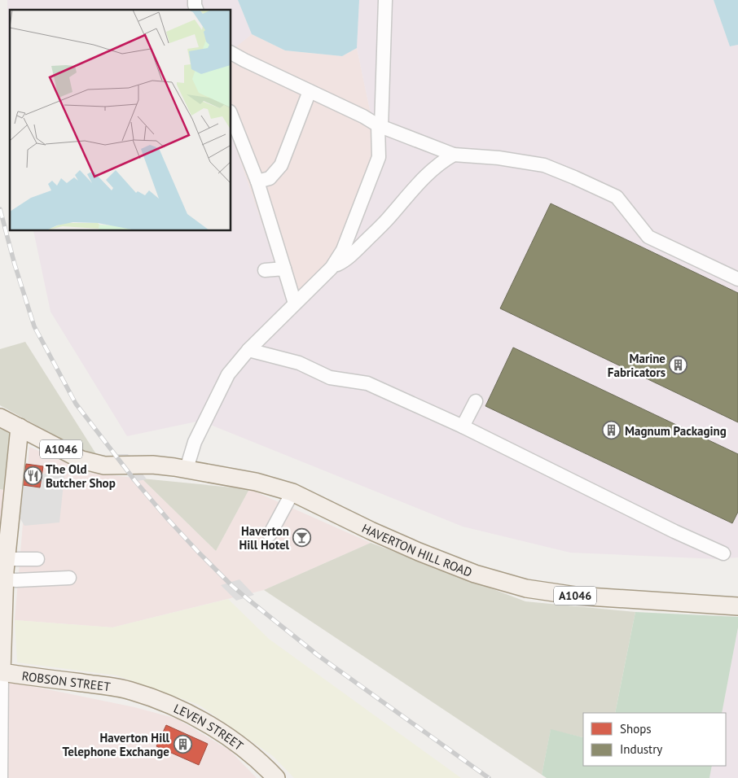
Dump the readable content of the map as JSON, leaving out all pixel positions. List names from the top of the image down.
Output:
{
  "streets": {
    "main road": [
      "A1046",
      "HAVERTON HILL ROAD",
      "ROBSON STREET",
      "LEVEN STREET"
    ]
  },
  "crossings": [
    ["A1046", "HAVERTON HILL ROAD"],
    ["ROBSON STREET", "LEVEN STREET"]
  ],
  "places": {
    "building": ["Marine Fabricators", "Magnum Packaging", "Haverton Hill Telephone Exchange"],
    "restaurant": ["The Old Butcher Shop"],
    "bar": ["Haverton Hill Hotel"]
  },
  "legend": ["Shops", "Industry"]
}
